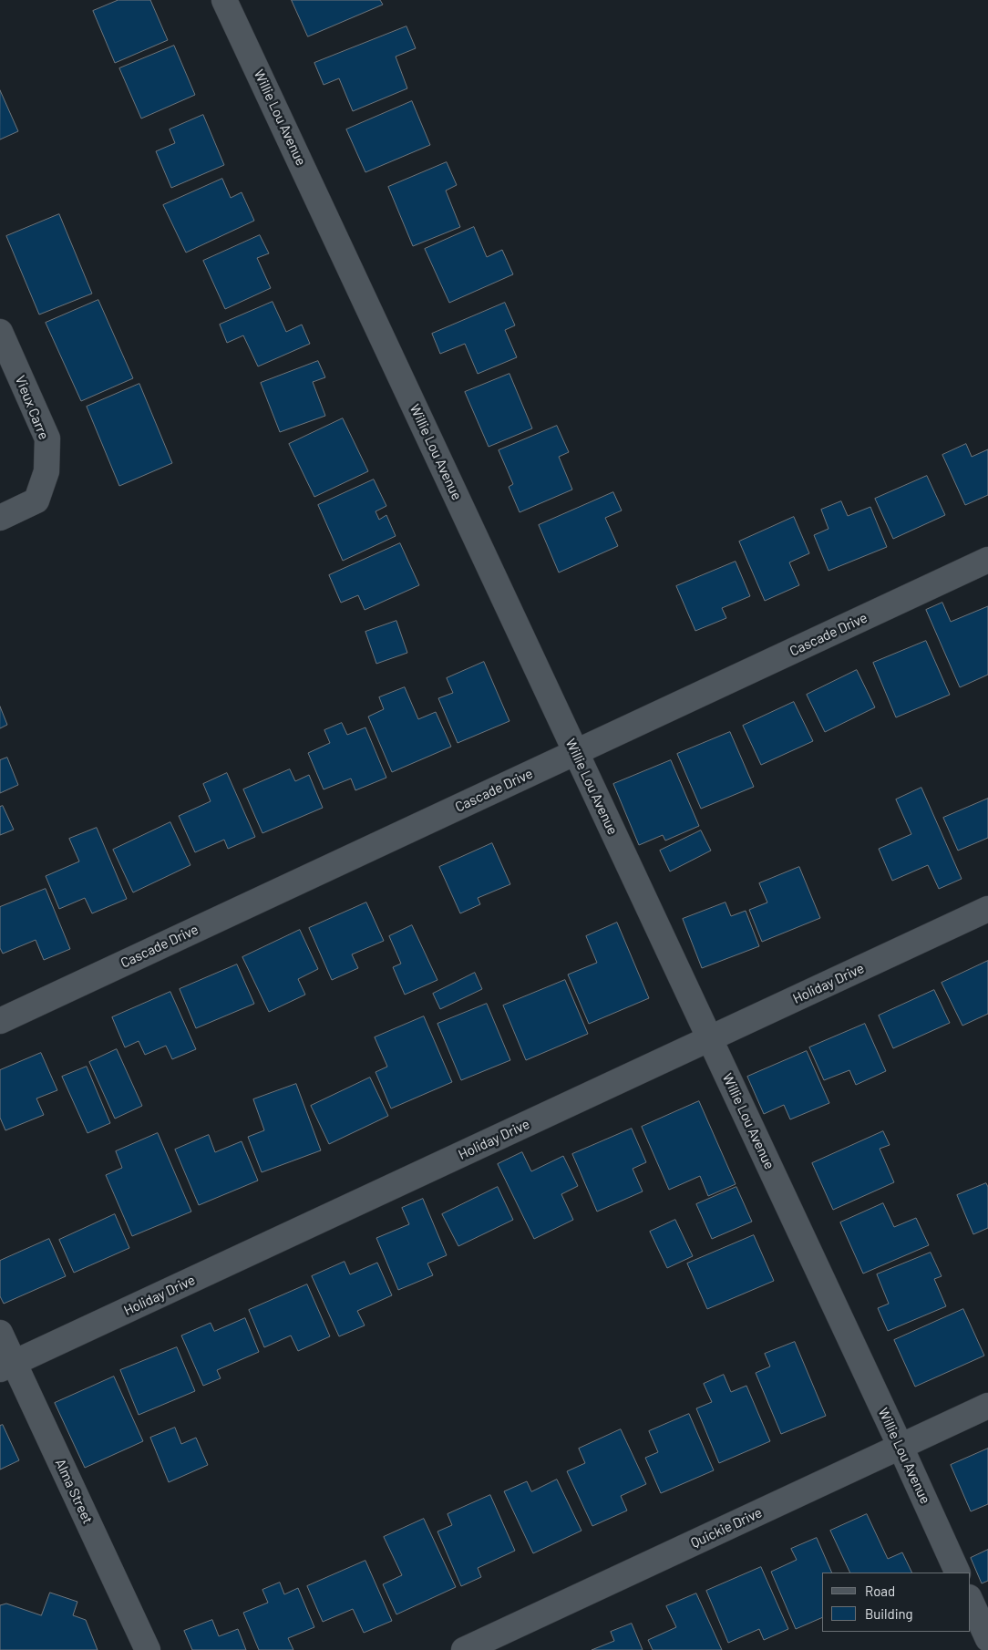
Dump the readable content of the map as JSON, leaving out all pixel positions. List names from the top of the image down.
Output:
{
  "streets": {
    "street": [
      "Willie Lou Avenue",
      "Vieux Carre",
      "Cascade Drive",
      "Holiday Drive",
      "Alma Street",
      "Quickie Drive"
    ]
  },
  "crossings": [
    ["Willie Lou Avenue", "Cascade Drive"],
    ["Willie Lou Avenue", "Holiday Drive"],
    ["Willie Lou Avenue", "Quickie Drive"],
    ["Holiday Drive", "Alma Street"]
  ],
  "legend": ["Road", "Building"]
}
